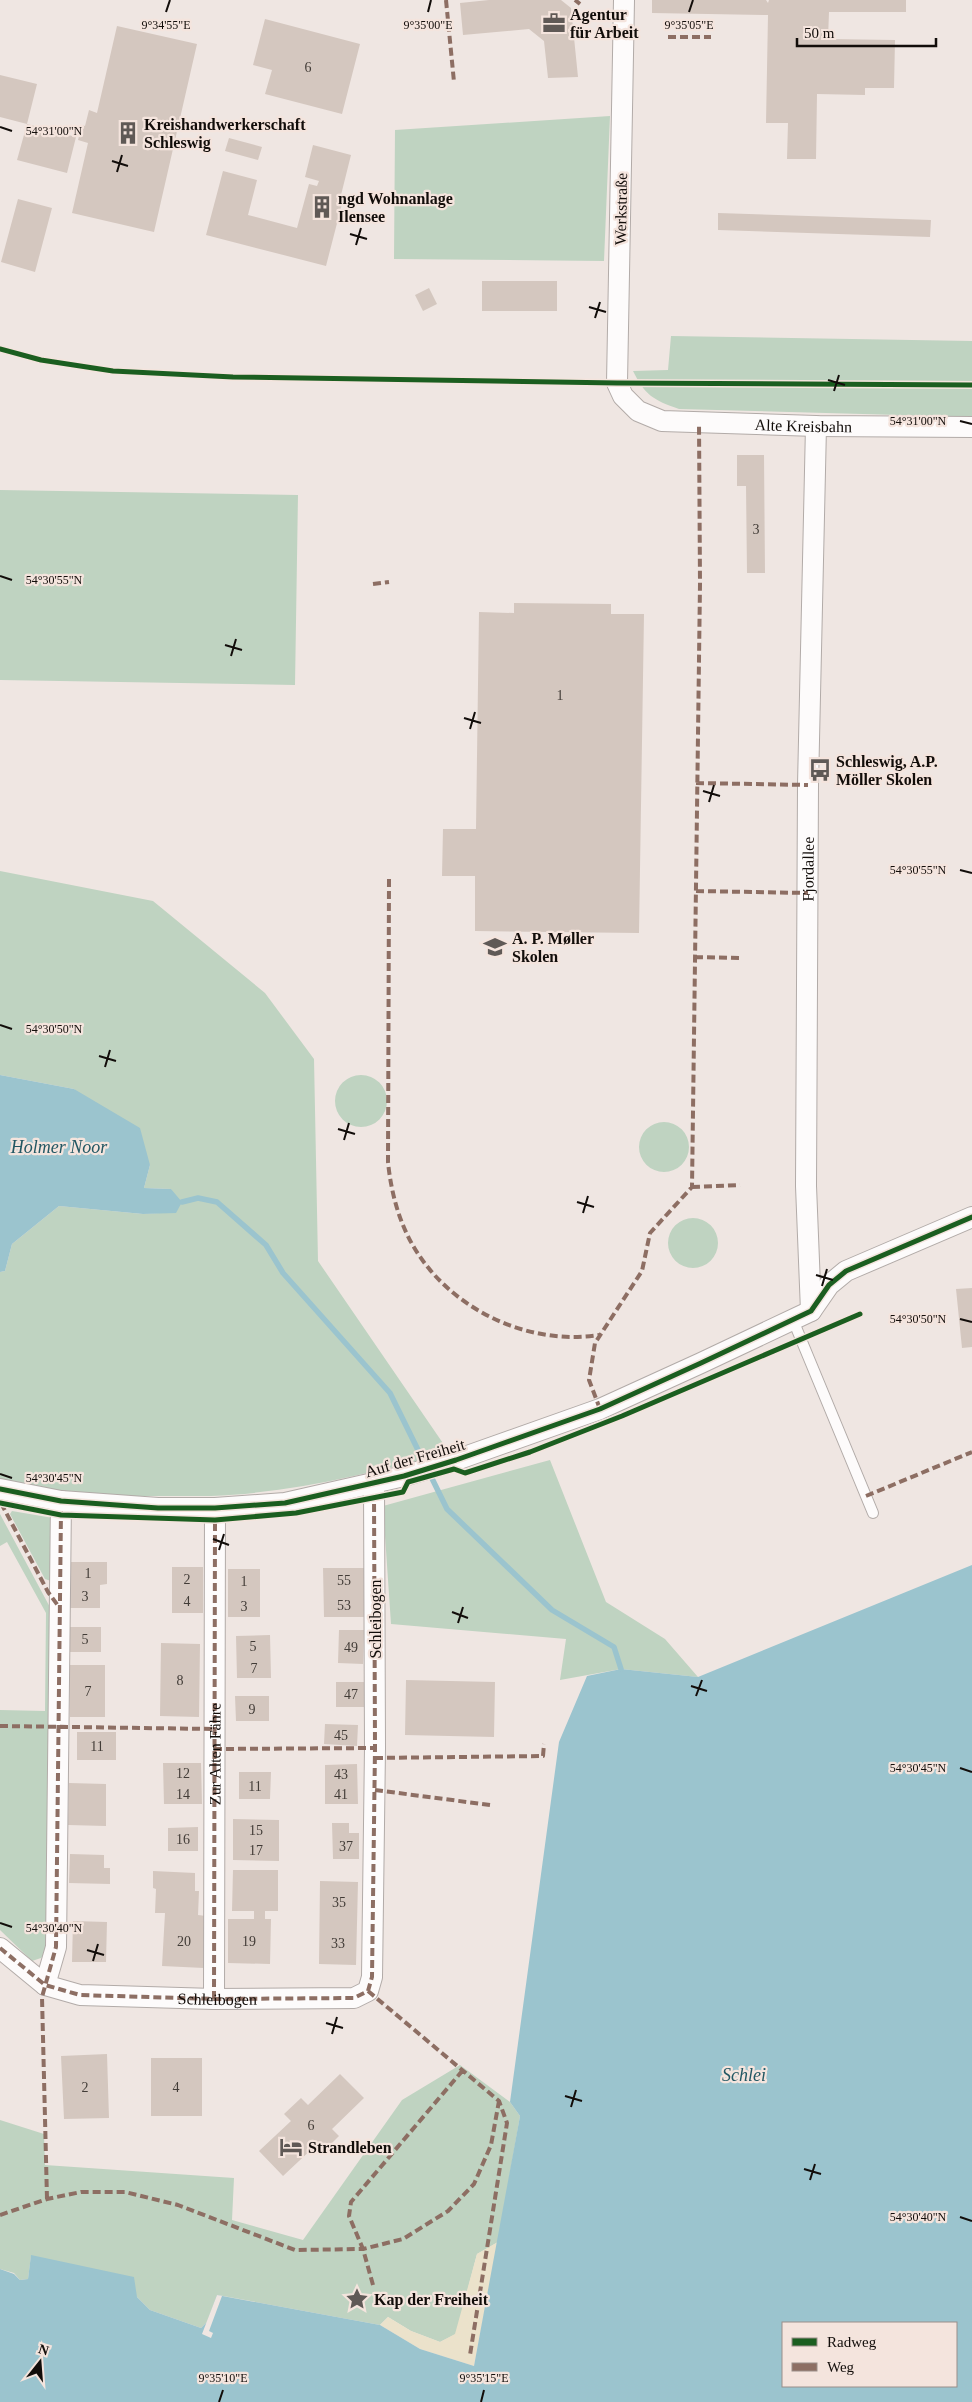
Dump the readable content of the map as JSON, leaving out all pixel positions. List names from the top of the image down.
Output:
{
  "streets": {
    "street": [
      "Werkstraße",
      "Alte Kreisbahn",
      "Fjordallee",
      "Auf der Freiheit",
      "Schleibogen",
      "Zur Alten Fähre"
    ]
  },
  "crossings": [
    ["Werkstraße", "Alte Kreisbahn"],
    ["Alte Kreisbahn", "Fjordallee"],
    ["Fjordallee", "Auf der Freiheit"],
    ["Auf der Freiheit", "Schleibogen"],
    ["Auf der Freiheit", "Zur Alten Fähre"],
    ["Schleibogen", "Zur Alten Fähre"]
  ],
  "water": ["Holmer Noor", "Schlei"],
  "places": {
    "office": ["Agentur für Arbeit"],
    "building": ["Kreishandwerkerschaft Schleswig", "ngd Wohnanlage Ilensee"],
    "bus stop": ["Schleswig, A.P. Möller Skolen"],
    "school or university": ["A. P. Møller Skolen"],
    "hotel": ["Strandleben"],
    "place": ["Kap der Freiheit"]
  },
  "house_numbers": [
    "6",
    "3",
    "1",
    "1",
    "2",
    "55",
    "1",
    "3",
    "4",
    "53",
    "3",
    "5",
    "5",
    "49",
    "7",
    "8",
    "7",
    "47",
    "9",
    "45",
    "11",
    "12",
    "43",
    "11",
    "14",
    "41",
    "15",
    "16",
    "37",
    "17",
    "35",
    "20",
    "19",
    "33",
    "2",
    "4",
    "6"
  ],
  "legend": ["Radweg", "Weg"],
  "scale_bar": "50 m",
  "north": "top",
  "coordinates": [
    "9°34'55\"E",
    "9°35'00\"E",
    "9°35'05\"E",
    "54°31'00\"N",
    "54°30'55\"N",
    "54°30'50\"N",
    "54°30'45\"N",
    "54°30'40\"N",
    "9°35'10\"E",
    "9°35'15\"E"
  ]
}
